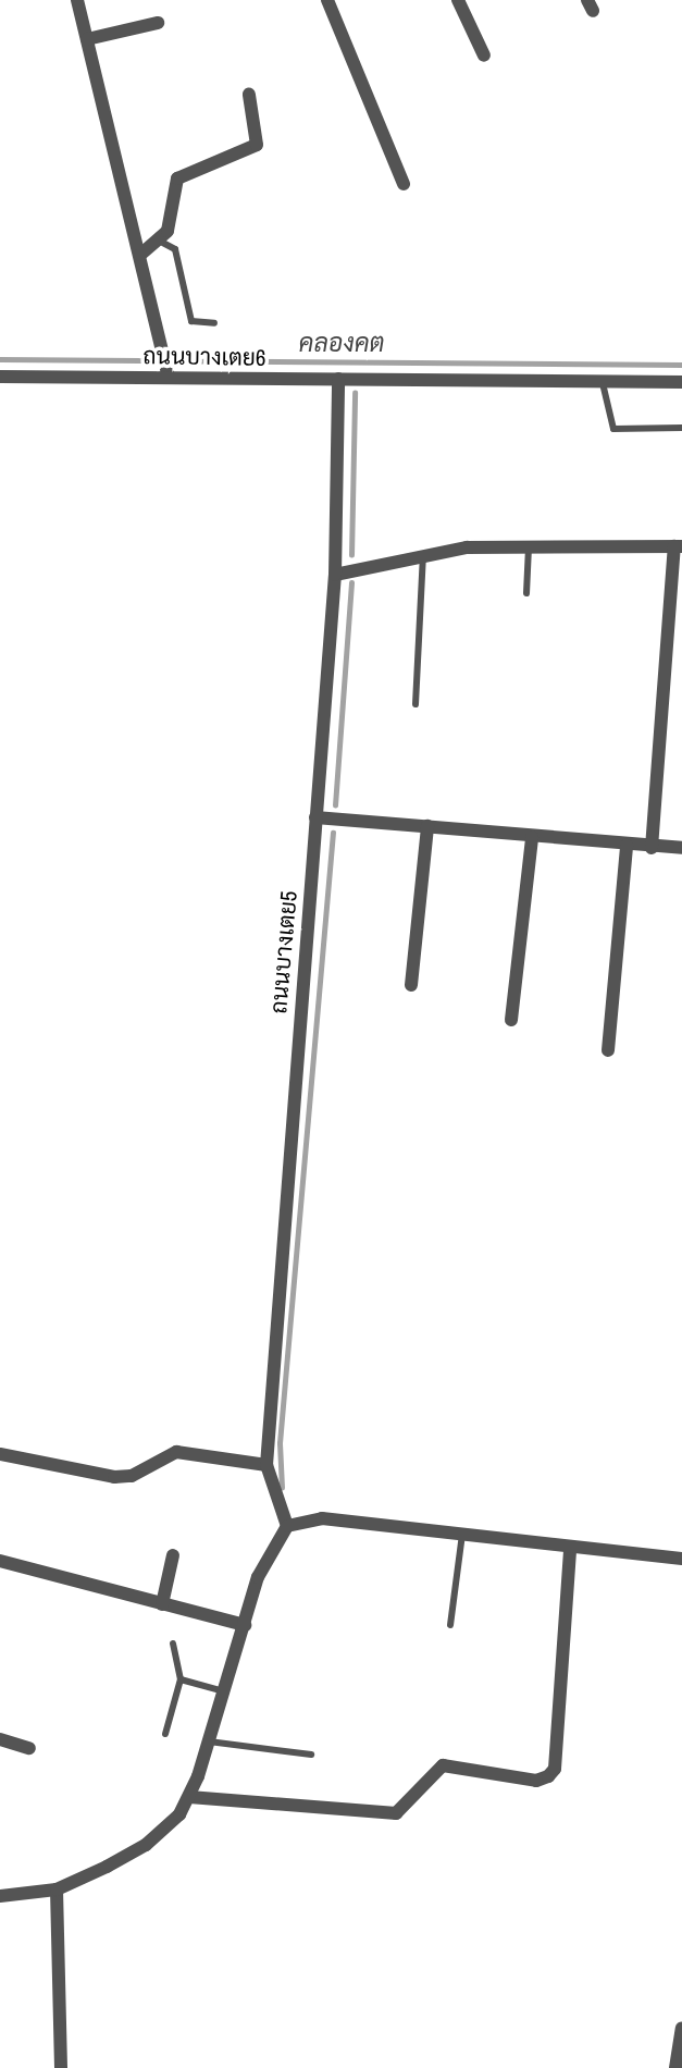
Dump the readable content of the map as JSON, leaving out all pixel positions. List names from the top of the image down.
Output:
{
  "streets": {
    "street": ["ถนนบางเตย6", "ถนนบางเตย5"]
  },
  "crossings": [
    ["ถนนบางเตย6", "ถนนบางเตย5"]
  ],
  "water": ["คลองคต"]
}
